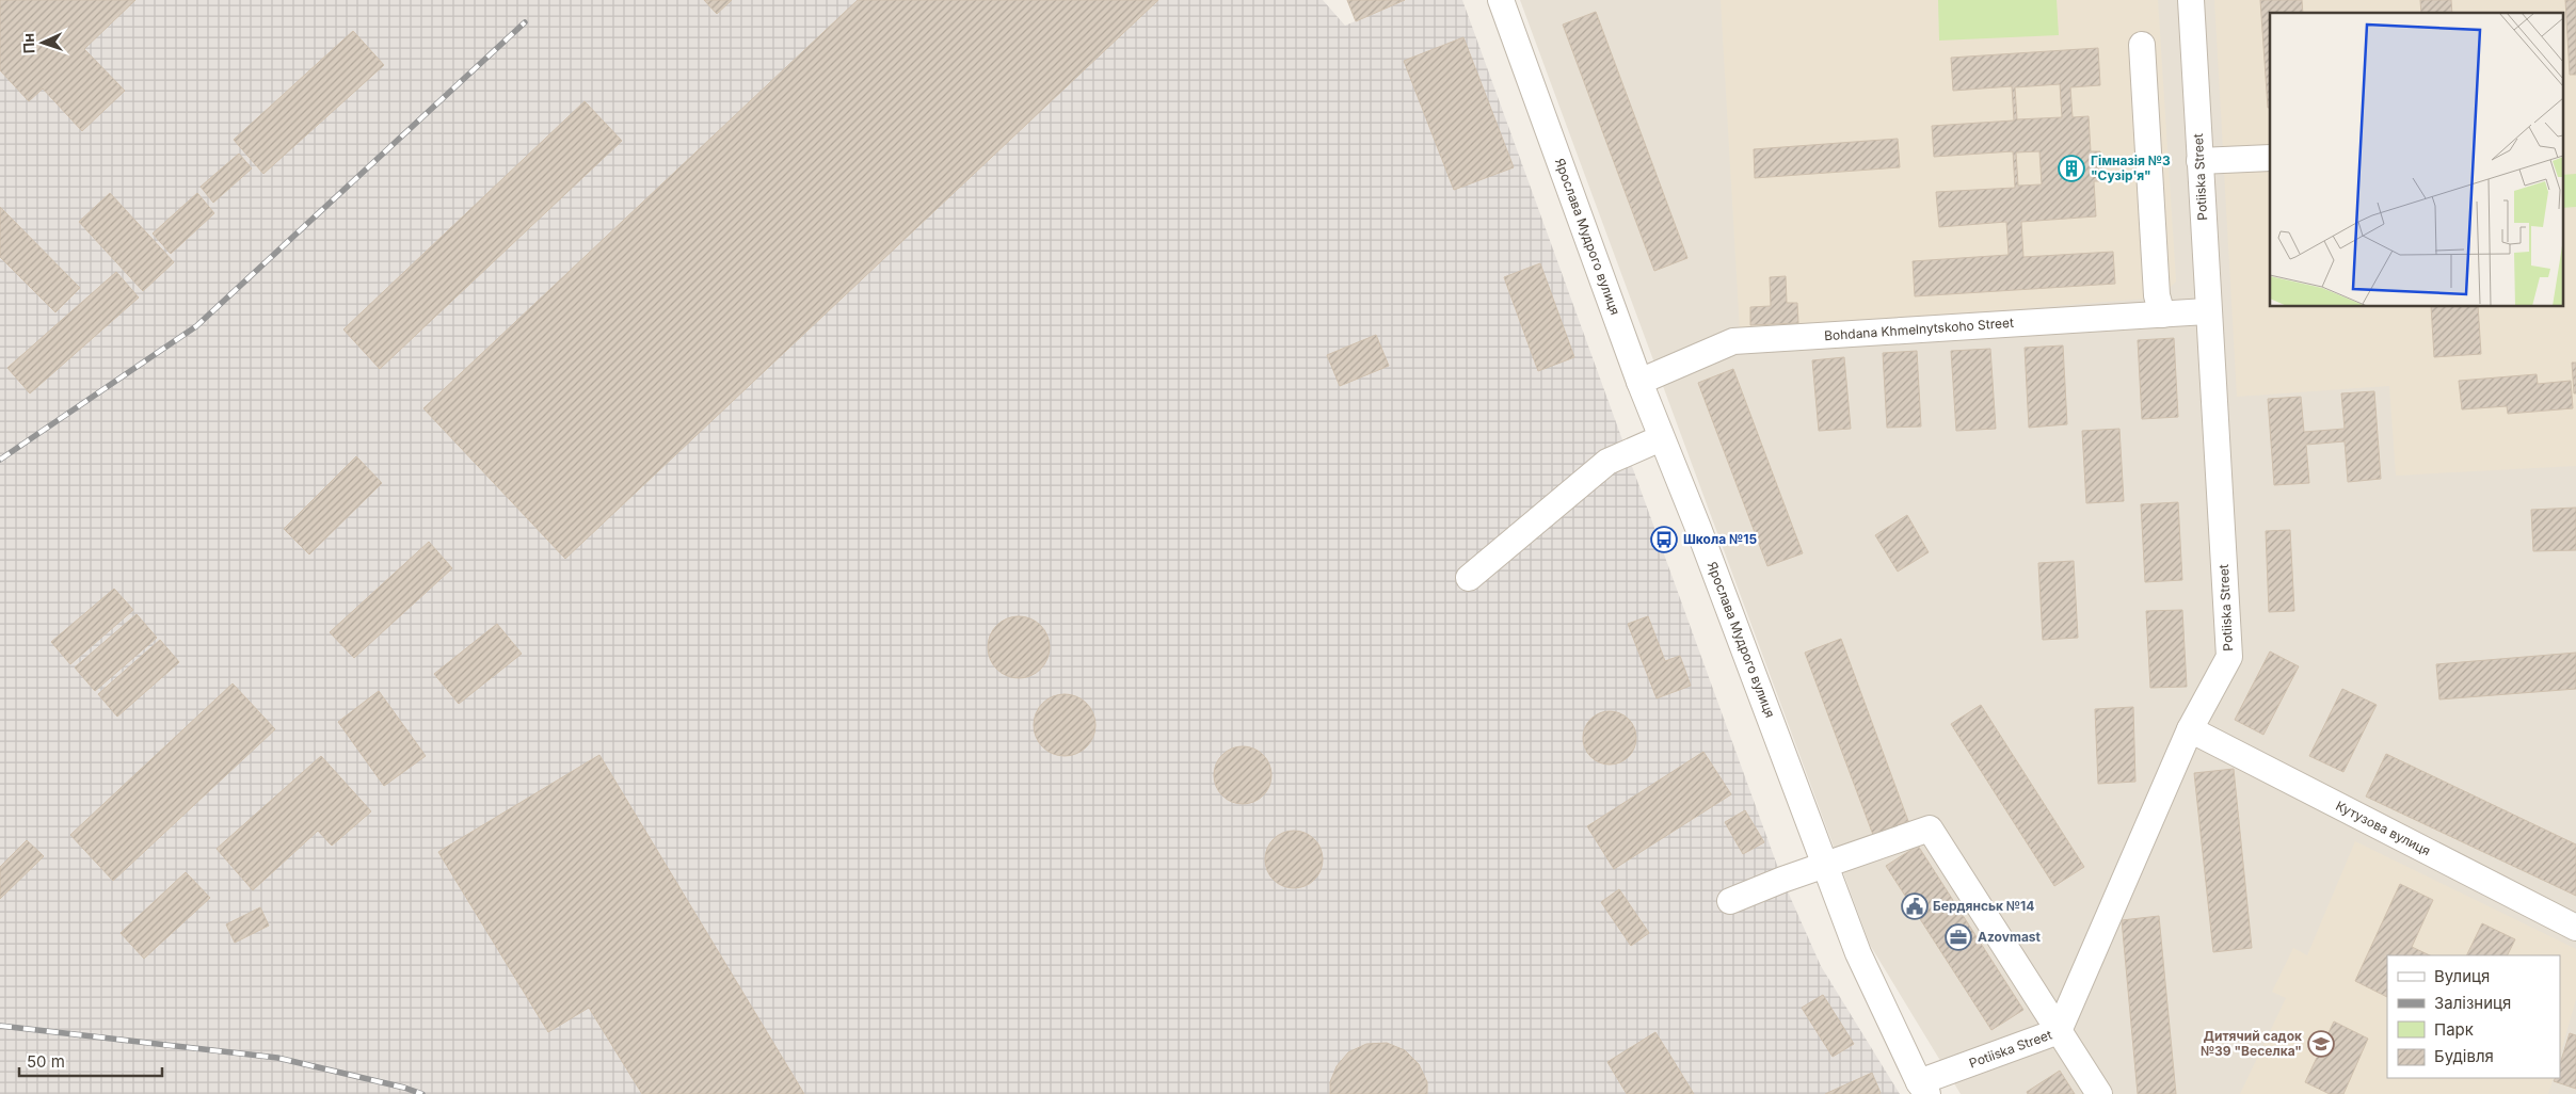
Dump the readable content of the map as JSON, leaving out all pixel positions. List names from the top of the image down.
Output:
{
  "streets": {
    "street": [
      "Potiiska Street",
      "Ярослава Мудрого вулиця",
      "Bohdana Khmelnytskoho Street",
      "Кутузова вулиця"
    ]
  },
  "crossings": [
    ["Potiiska Street", "Ярослава Мудрого вулиця"],
    ["Potiiska Street", "Bohdana Khmelnytskoho Street"],
    ["Potiiska Street", "Кутузова вулиця"],
    ["Ярослава Мудрого вулиця", "Bohdana Khmelnytskoho Street"]
  ],
  "places": {
    "building": ["Гімназія №3 \"Сузір'я\""],
    "bus stop": ["Школа №15"],
    "public building": ["Бердянськ №14"],
    "office": ["Azovmast"],
    "school or university": ["Дитячий садок №39 \"Веселка\""]
  },
  "legend": [
    "Вулиця",
    "Залізниця",
    "Парк",
    "Будівля"
  ],
  "scale_bar": "50 m",
  "north": "left"
}
